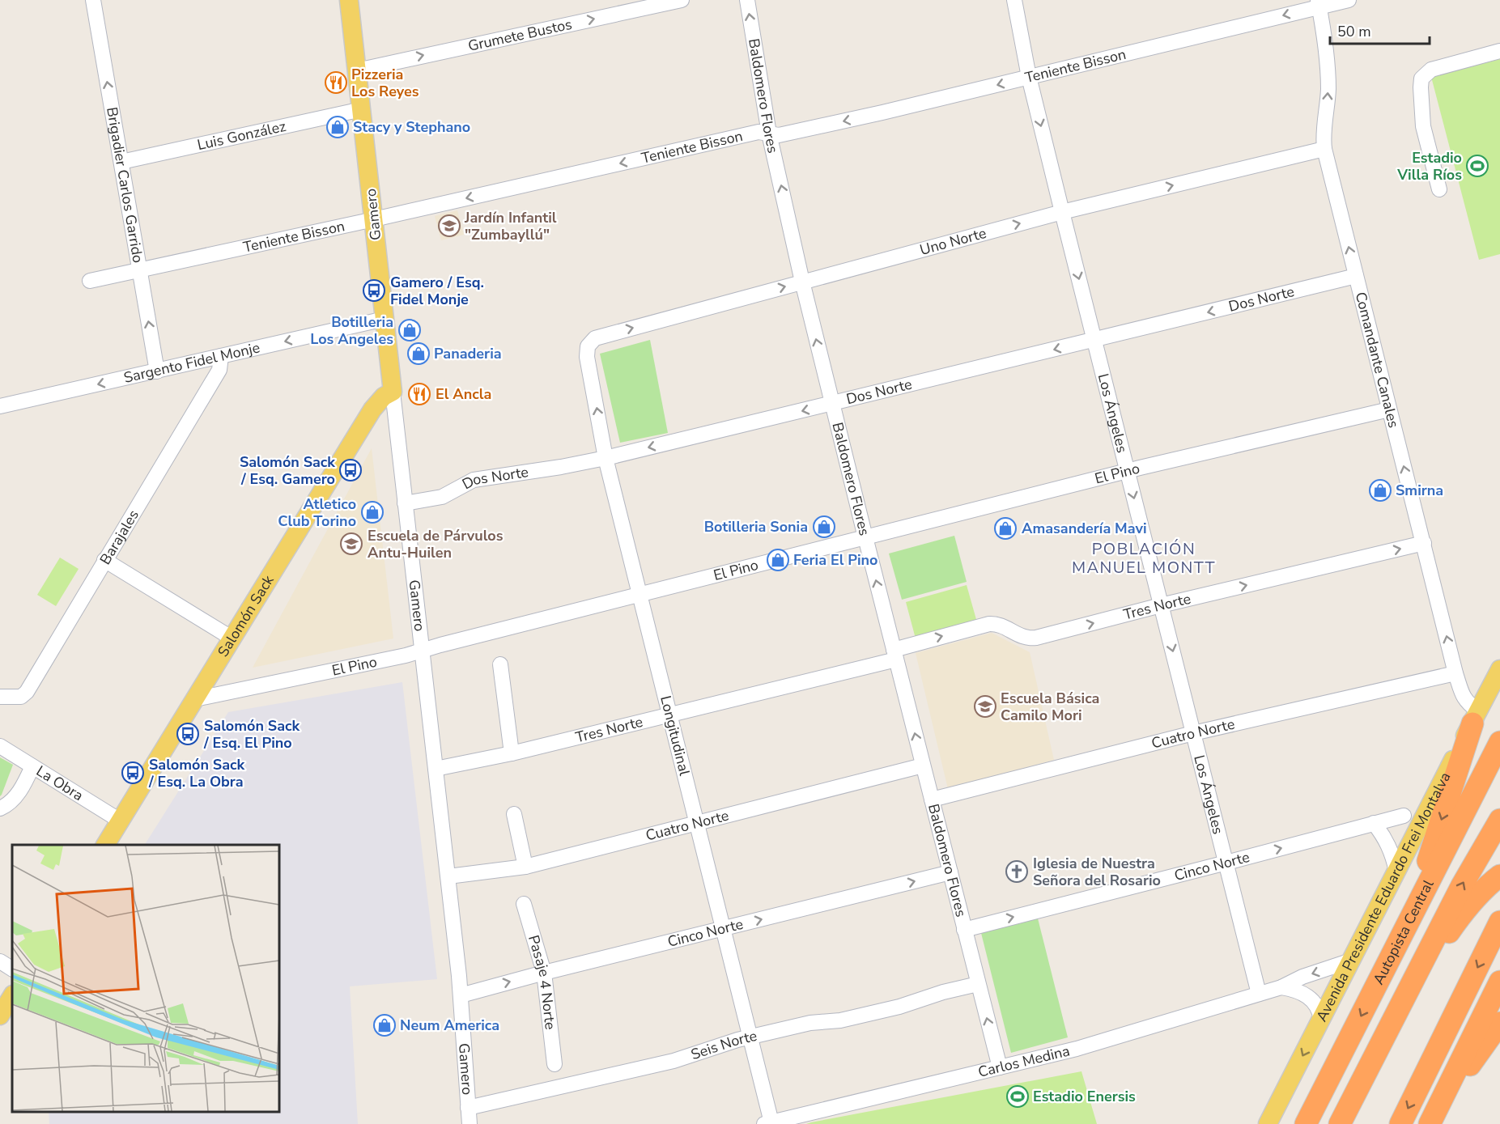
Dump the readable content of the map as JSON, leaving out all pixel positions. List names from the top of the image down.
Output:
{
  "streets": {
    "highway": ["Autopista Central"],
    "main road": ["Gamero", "Salomón Sack", "Avenida Presidente Eduardo Frei Montalva"],
    "street": [
      "Grumete Bustos",
      "Teniente Bisson",
      "Baldomero Flores",
      "Luis González",
      "Brigadier Carlos Garrido",
      "Uno Norte",
      "Dos Norte",
      "Comandante Canales",
      "Sargento Fidel Monje",
      "Los Ángeles",
      "El Pino",
      "Barajales",
      "Tres Norte",
      "Cuatro Norte",
      "Longitudinal",
      "La Obra",
      "Cinco Norte",
      "Pasaje 4 Norte",
      "Seis Norte",
      "Carlos Medina"
    ]
  },
  "crossings": [
    ["Grumete Bustos", "Gamero"],
    ["Teniente Bisson", "Baldomero Flores"],
    ["Teniente Bisson", "Brigadier Carlos Garrido"],
    ["Teniente Bisson", "Gamero"],
    ["Teniente Bisson", "Comandante Canales"],
    ["Teniente Bisson", "Los Ángeles"],
    ["Baldomero Flores", "Uno Norte"],
    ["Baldomero Flores", "Dos Norte"],
    ["Baldomero Flores", "El Pino"],
    ["Baldomero Flores", "Tres Norte"],
    ["Baldomero Flores", "Cuatro Norte"],
    ["Baldomero Flores", "Cinco Norte"],
    ["Baldomero Flores", "Seis Norte"],
    ["Baldomero Flores", "Carlos Medina"],
    ["Luis González", "Brigadier Carlos Garrido"],
    ["Luis González", "Gamero"],
    ["Brigadier Carlos Garrido", "Sargento Fidel Monje"],
    ["Gamero", "Dos Norte"],
    ["Gamero", "Sargento Fidel Monje"],
    ["Gamero", "El Pino"],
    ["Gamero", "Tres Norte"],
    ["Gamero", "Salomón Sack"],
    ["Gamero", "Cuatro Norte"],
    ["Gamero", "Cinco Norte"],
    ["Gamero", "Seis Norte"],
    ["Uno Norte", "Comandante Canales"],
    ["Uno Norte", "Los Ángeles"],
    ["Uno Norte", "Longitudinal"],
    ["Dos Norte", "Comandante Canales"],
    ["Dos Norte", "Los Ángeles"],
    ["Dos Norte", "Longitudinal"],
    ["Comandante Canales", "El Pino"],
    ["Comandante Canales", "Tres Norte"],
    ["Comandante Canales", "Cuatro Norte"],
    ["Comandante Canales", "Avenida Presidente Eduardo Frei Montalva"],
    ["Sargento Fidel Monje", "Barajales"],
    ["Los Ángeles", "El Pino"],
    ["Los Ángeles", "Tres Norte"],
    ["Los Ángeles", "Cuatro Norte"],
    ["Los Ángeles", "Cinco Norte"],
    ["Los Ángeles", "Carlos Medina"],
    ["El Pino", "Salomón Sack"],
    ["El Pino", "Longitudinal"],
    ["Tres Norte", "Longitudinal"],
    ["Salomón Sack", "La Obra"],
    ["Cuatro Norte", "Longitudinal"],
    ["Longitudinal", "Cinco Norte"],
    ["Longitudinal", "Seis Norte"],
    ["Longitudinal", "Carlos Medina"],
    ["Cinco Norte", "Pasaje 4 Norte"],
    ["Avenida Presidente Eduardo Frei Montalva", "Carlos Medina"]
  ],
  "one_way": [
    "Grumete Bustos",
    "Teniente Bisson",
    "Baldomero Flores",
    "Brigadier Carlos Garrido",
    "Uno Norte",
    "Dos Norte",
    "Comandante Canales",
    "Sargento Fidel Monje",
    "Los Ángeles",
    "Tres Norte",
    "Cinco Norte"
  ],
  "districts": ["POBLACIÓN MANUEL MONTT"],
  "places": {
    "restaurant": ["Pizzeria Los Reyes", "El Ancla"],
    "shop": [
      "Stacy y Stephano",
      "Botilleria Los Angeles",
      "Panaderia",
      "Smirna",
      "Atletico Club Torino",
      "Botilleria Sonia",
      "Amasandería Mavi",
      "Feria El Pino",
      "Neum America"
    ],
    "sports": ["Estadio Villa Ríos", "Estadio Enersis"],
    "school or university": ["Jardín Infantil \"Zumbayllú\"", "Escuela de Párvulos Antu-Huilen", "Escuela Básica Camilo Mori"],
    "bus stop": [
      "Gamero / Esq. Fidel Monje",
      "Salomón Sack / Esq. Gamero",
      "Salomón Sack / Esq. El Pino",
      "Salomón Sack / Esq. La Obra"
    ],
    "church": ["Iglesia de Nuestra Señora del Rosario"]
  },
  "scale_bar": "50 m"
}
